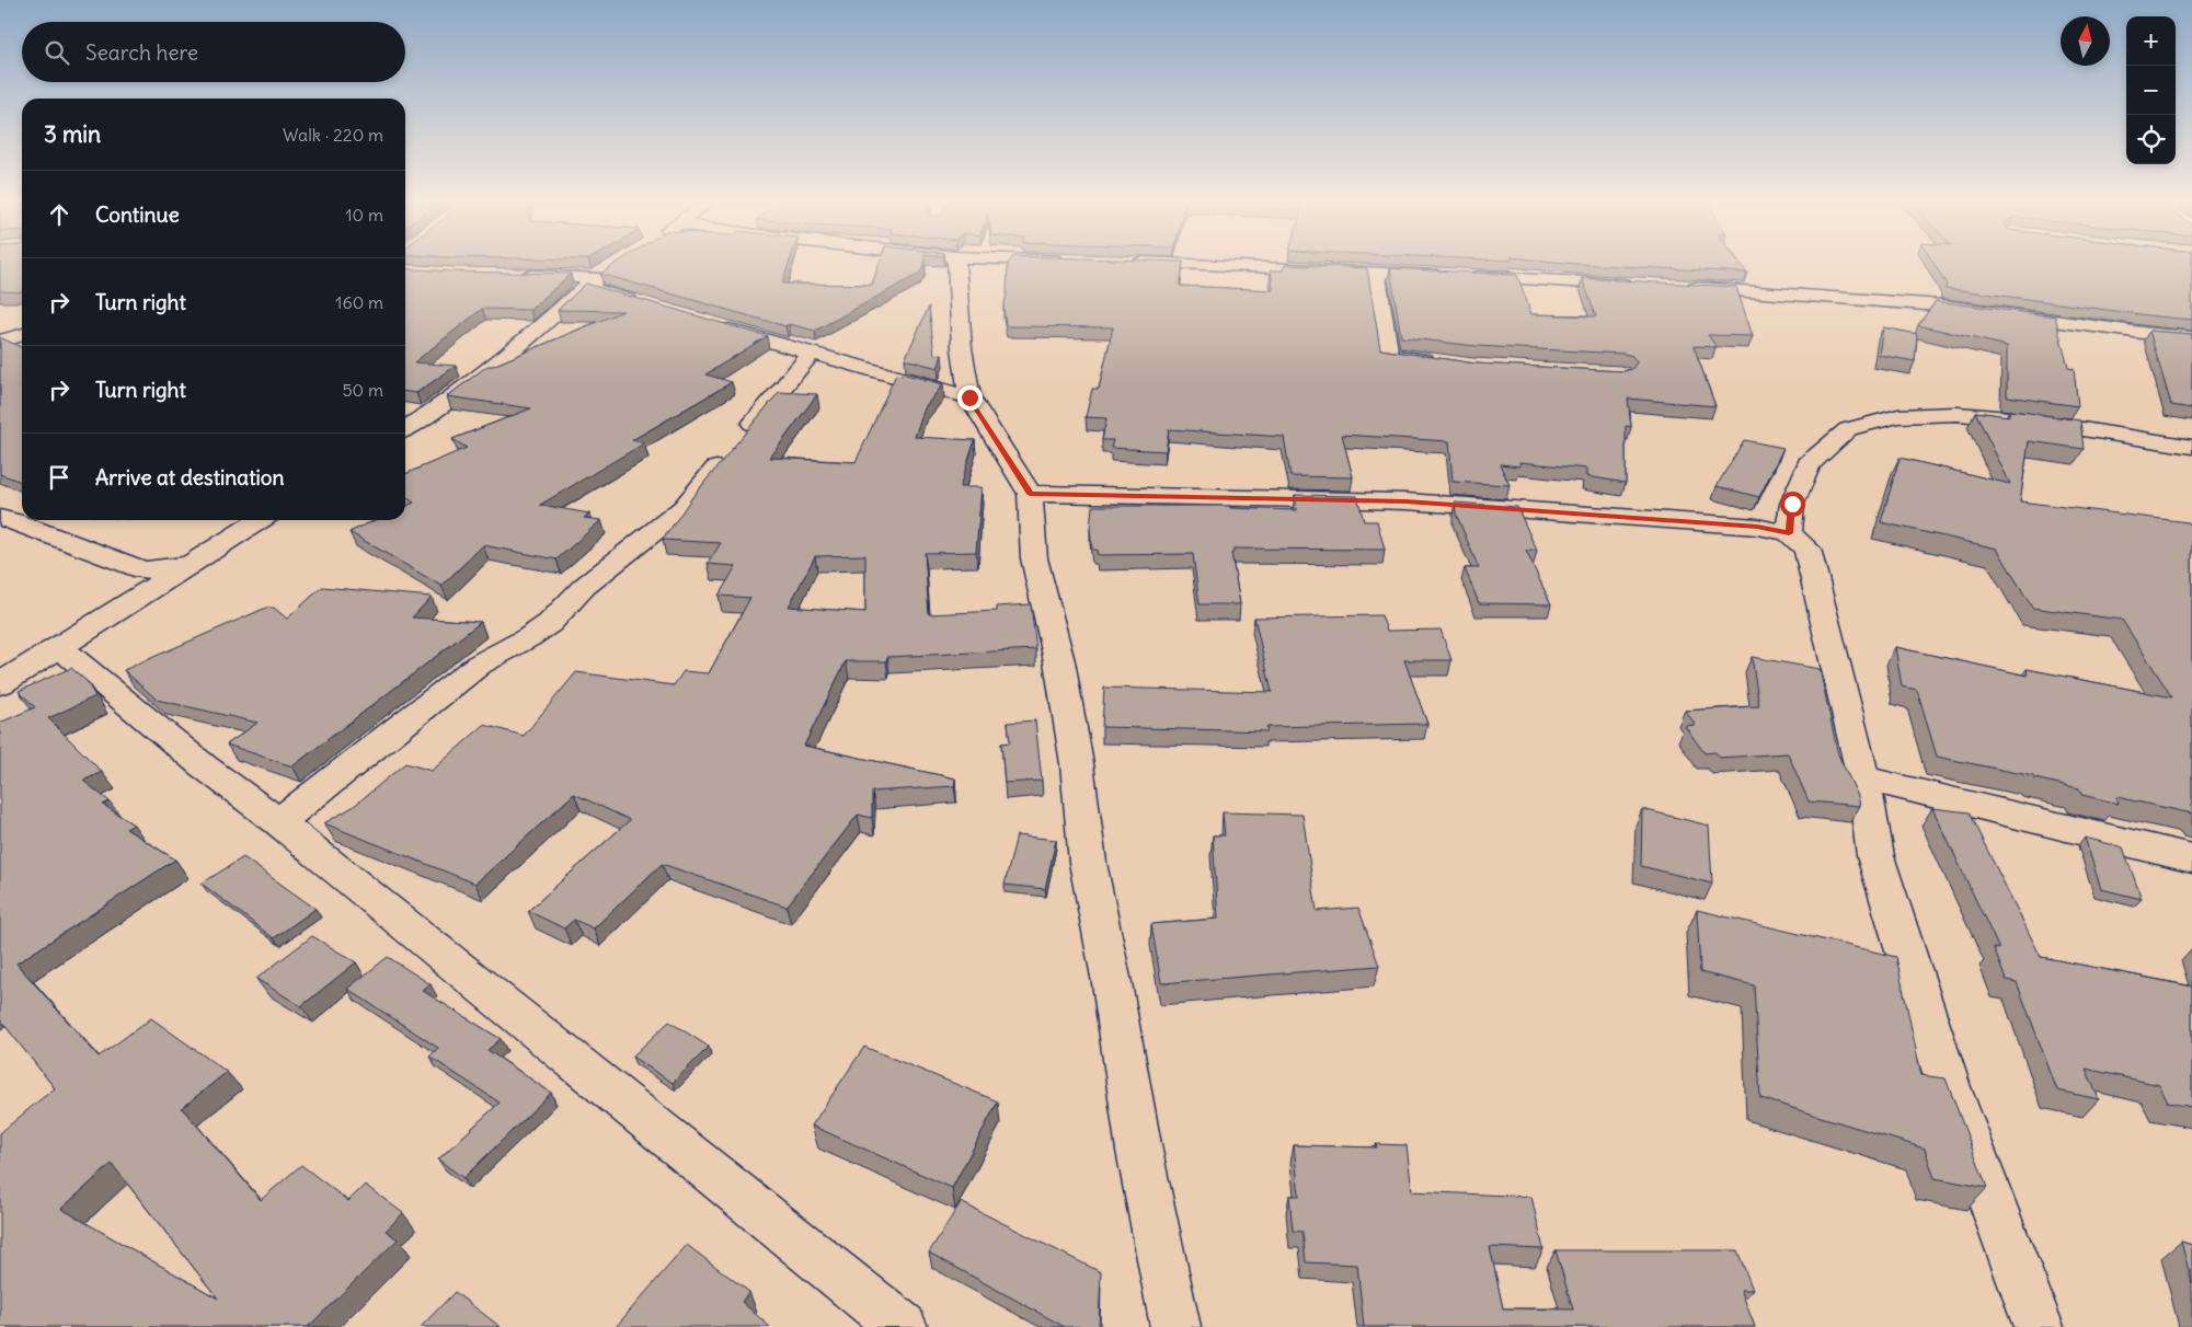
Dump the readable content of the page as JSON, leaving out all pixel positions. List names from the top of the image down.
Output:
{
  "north": "top",
  "page": {
    "map_buttons": ["+", "−"],
    "search": "Search here",
    "heading": ["3 min", "Walk · 220 m"],
    "list": [
      ["Continue", "10 m"],
      ["Turn right", "160 m"],
      ["Turn right", "50 m"],
      "Arrive at destination"
    ]
  }
}
